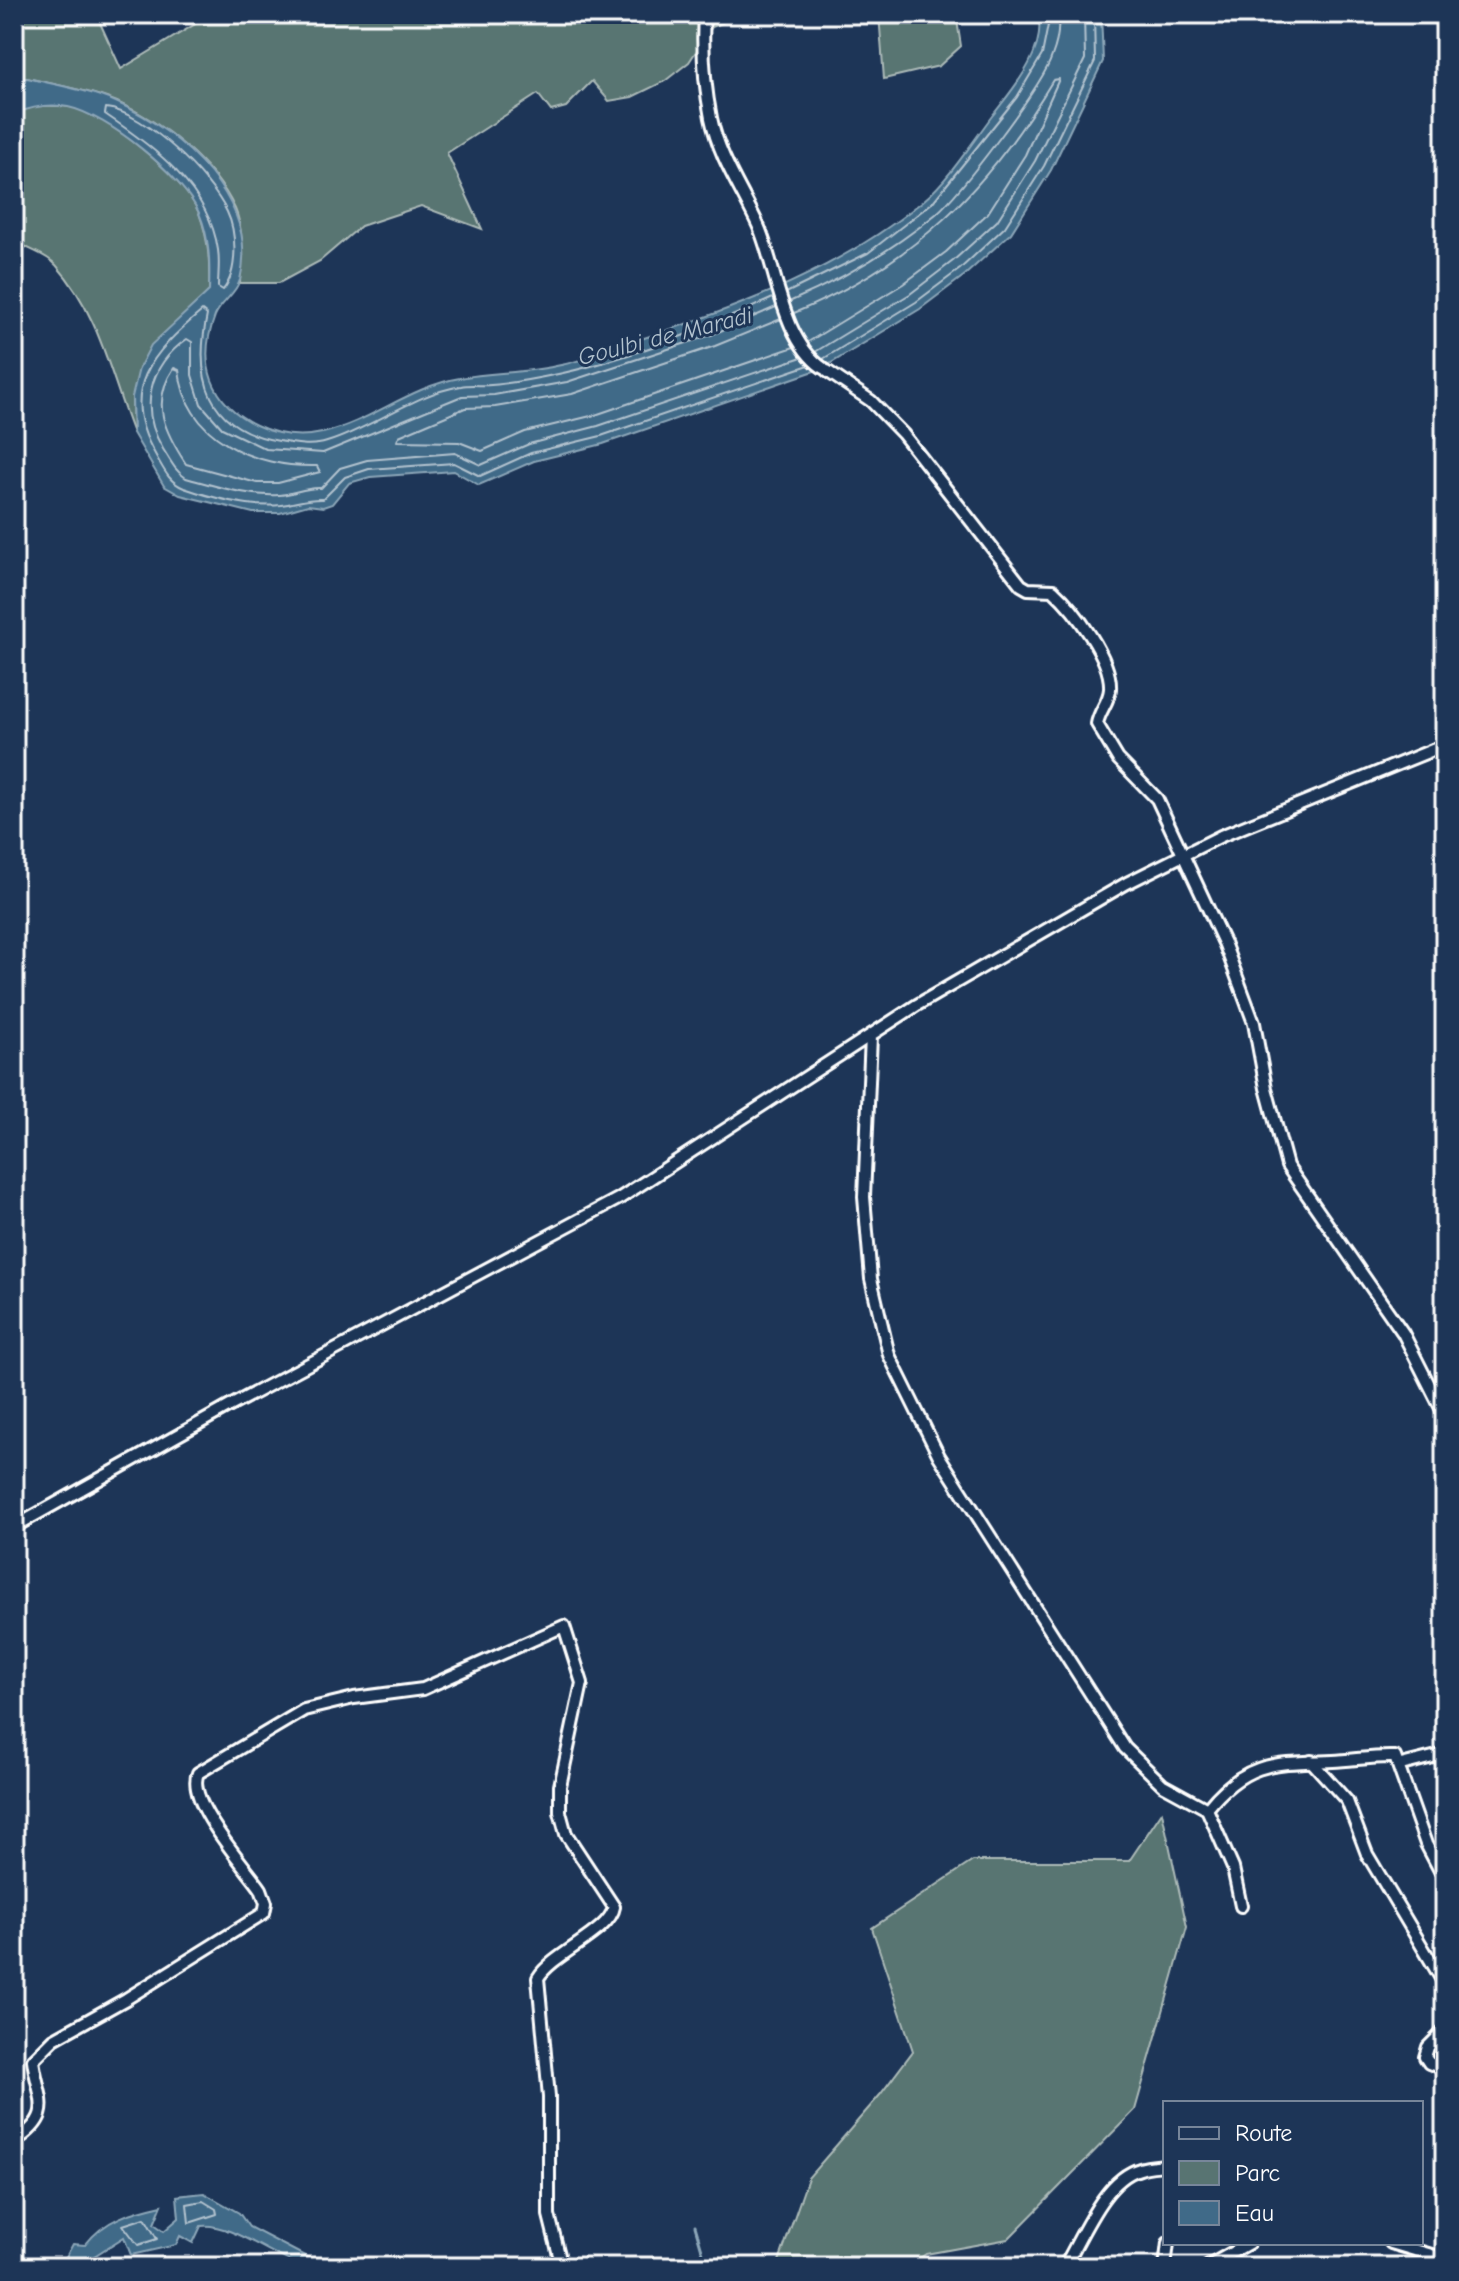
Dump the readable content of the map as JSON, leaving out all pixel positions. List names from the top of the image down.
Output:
{
  "water": ["Goulbi de Maradi"],
  "legend": ["Route", "Parc", "Eau"]
}
